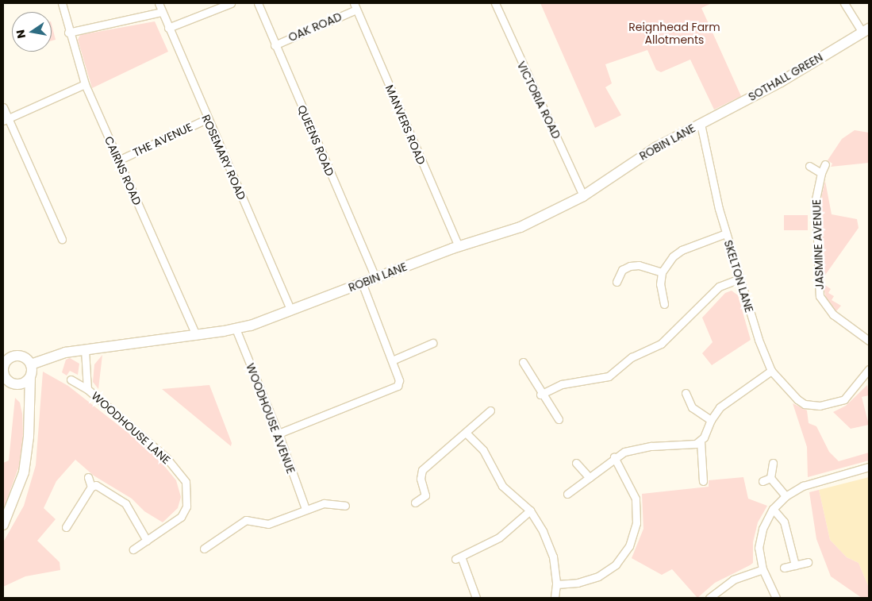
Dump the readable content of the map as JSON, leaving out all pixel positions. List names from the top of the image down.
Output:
{
  "streets": {
    "street": [
      "OAK ROAD",
      "SOTHALL GREEN",
      "VICTORIA ROAD",
      "MANVERS ROAD",
      "THE AVENUE",
      "QUEENS ROAD",
      "ROBIN LANE",
      "ROSEMARY ROAD",
      "CAIRNS ROAD",
      "JASMINE AVENUE",
      "SKELTON LANE",
      "WOODHOUSE AVENUE",
      "WOODHOUSE LANE"
    ]
  },
  "crossings": [
    ["OAK ROAD", "MANVERS ROAD"],
    ["OAK ROAD", "QUEENS ROAD"],
    ["SOTHALL GREEN", "ROBIN LANE"],
    ["SOTHALL GREEN", "SKELTON LANE"],
    ["VICTORIA ROAD", "ROBIN LANE"],
    ["MANVERS ROAD", "ROBIN LANE"],
    ["THE AVENUE", "ROSEMARY ROAD"],
    ["THE AVENUE", "CAIRNS ROAD"],
    ["QUEENS ROAD", "ROBIN LANE"],
    ["ROBIN LANE", "ROSEMARY ROAD"],
    ["ROBIN LANE", "CAIRNS ROAD"],
    ["ROBIN LANE", "SKELTON LANE"],
    ["ROBIN LANE", "WOODHOUSE AVENUE"],
    ["ROBIN LANE", "WOODHOUSE LANE"]
  ],
  "parks": ["Reignhead Farm Allotments"],
  "north": "left"
}
